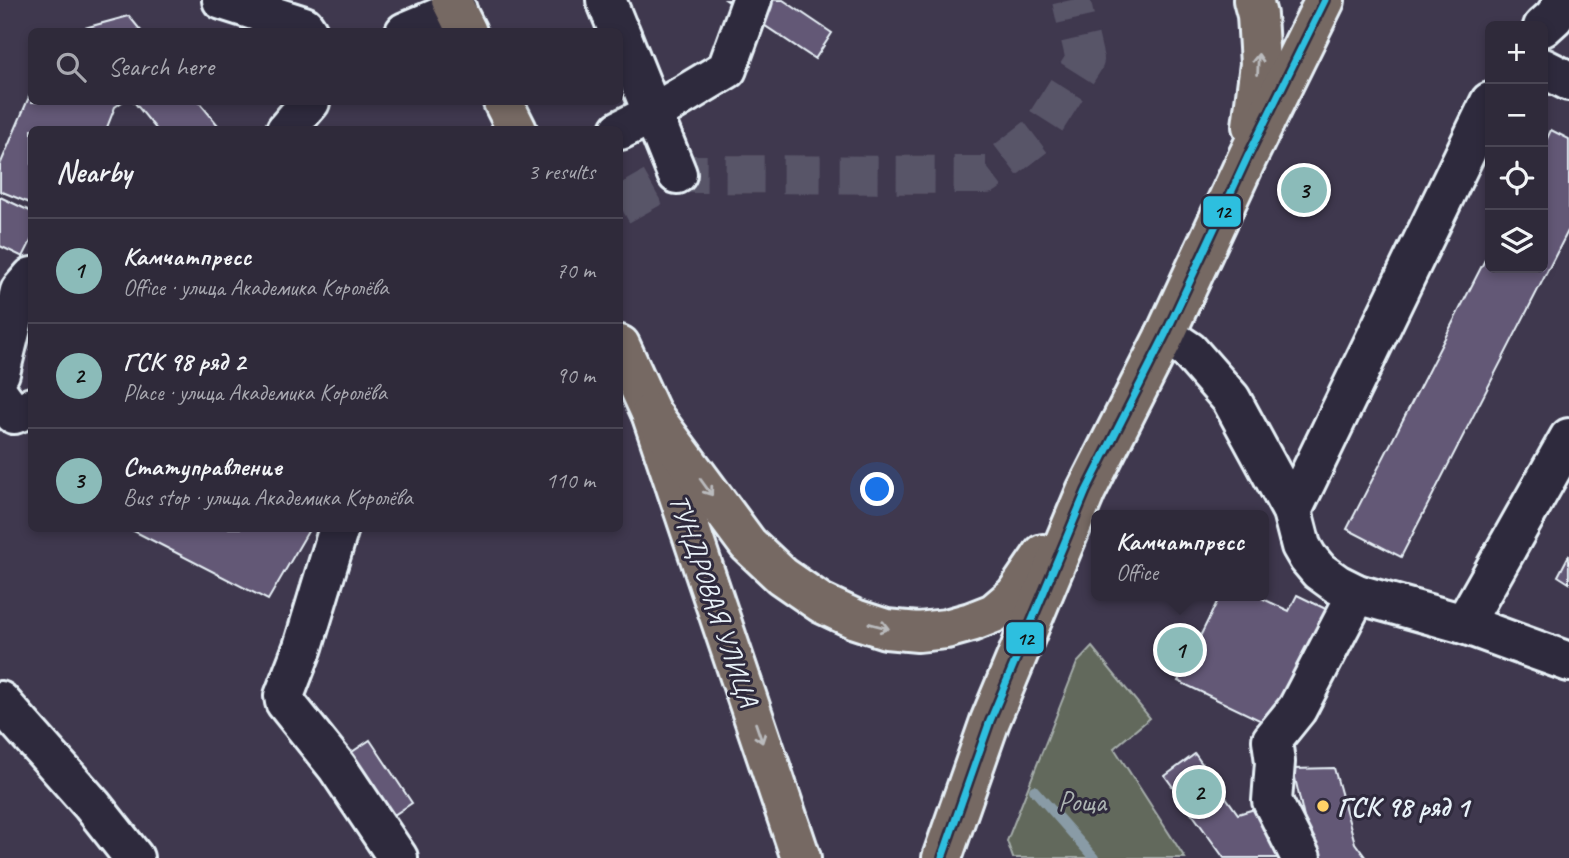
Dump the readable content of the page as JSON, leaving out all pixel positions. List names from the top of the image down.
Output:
{
  "streets": {
    "main road": ["ТУНДРОВАЯ УЛИЦА"]
  },
  "one_way": ["ТУНДРОВАЯ УЛИЦА"],
  "parks": ["Роща"],
  "places": ["ГСК 98 ряд 1"],
  "lines": ["transit line 12"],
  "page": {
    "map_buttons": ["+", "−"],
    "search": "Search here",
    "heading": ["Nearby", "3 results"],
    "pins": ["3", "1", "2"],
    "list": [
      {
        "mark": "1",
        "name": "Камчатпресс",
        "note": "Office · улица Академика Королёва",
        "value": "70 m"
      },
      {
        "mark": "2",
        "name": "ГСК 98 ряд 2",
        "note": "Place · улица Академика Королёва",
        "value": "90 m"
      },
      {
        "mark": "3",
        "name": "Статуправление",
        "note": "Bus stop · улица Академика Королёва",
        "value": "110 m"
      }
    ],
    "popup": ["Камчатпресс", "Office"]
  }
}
